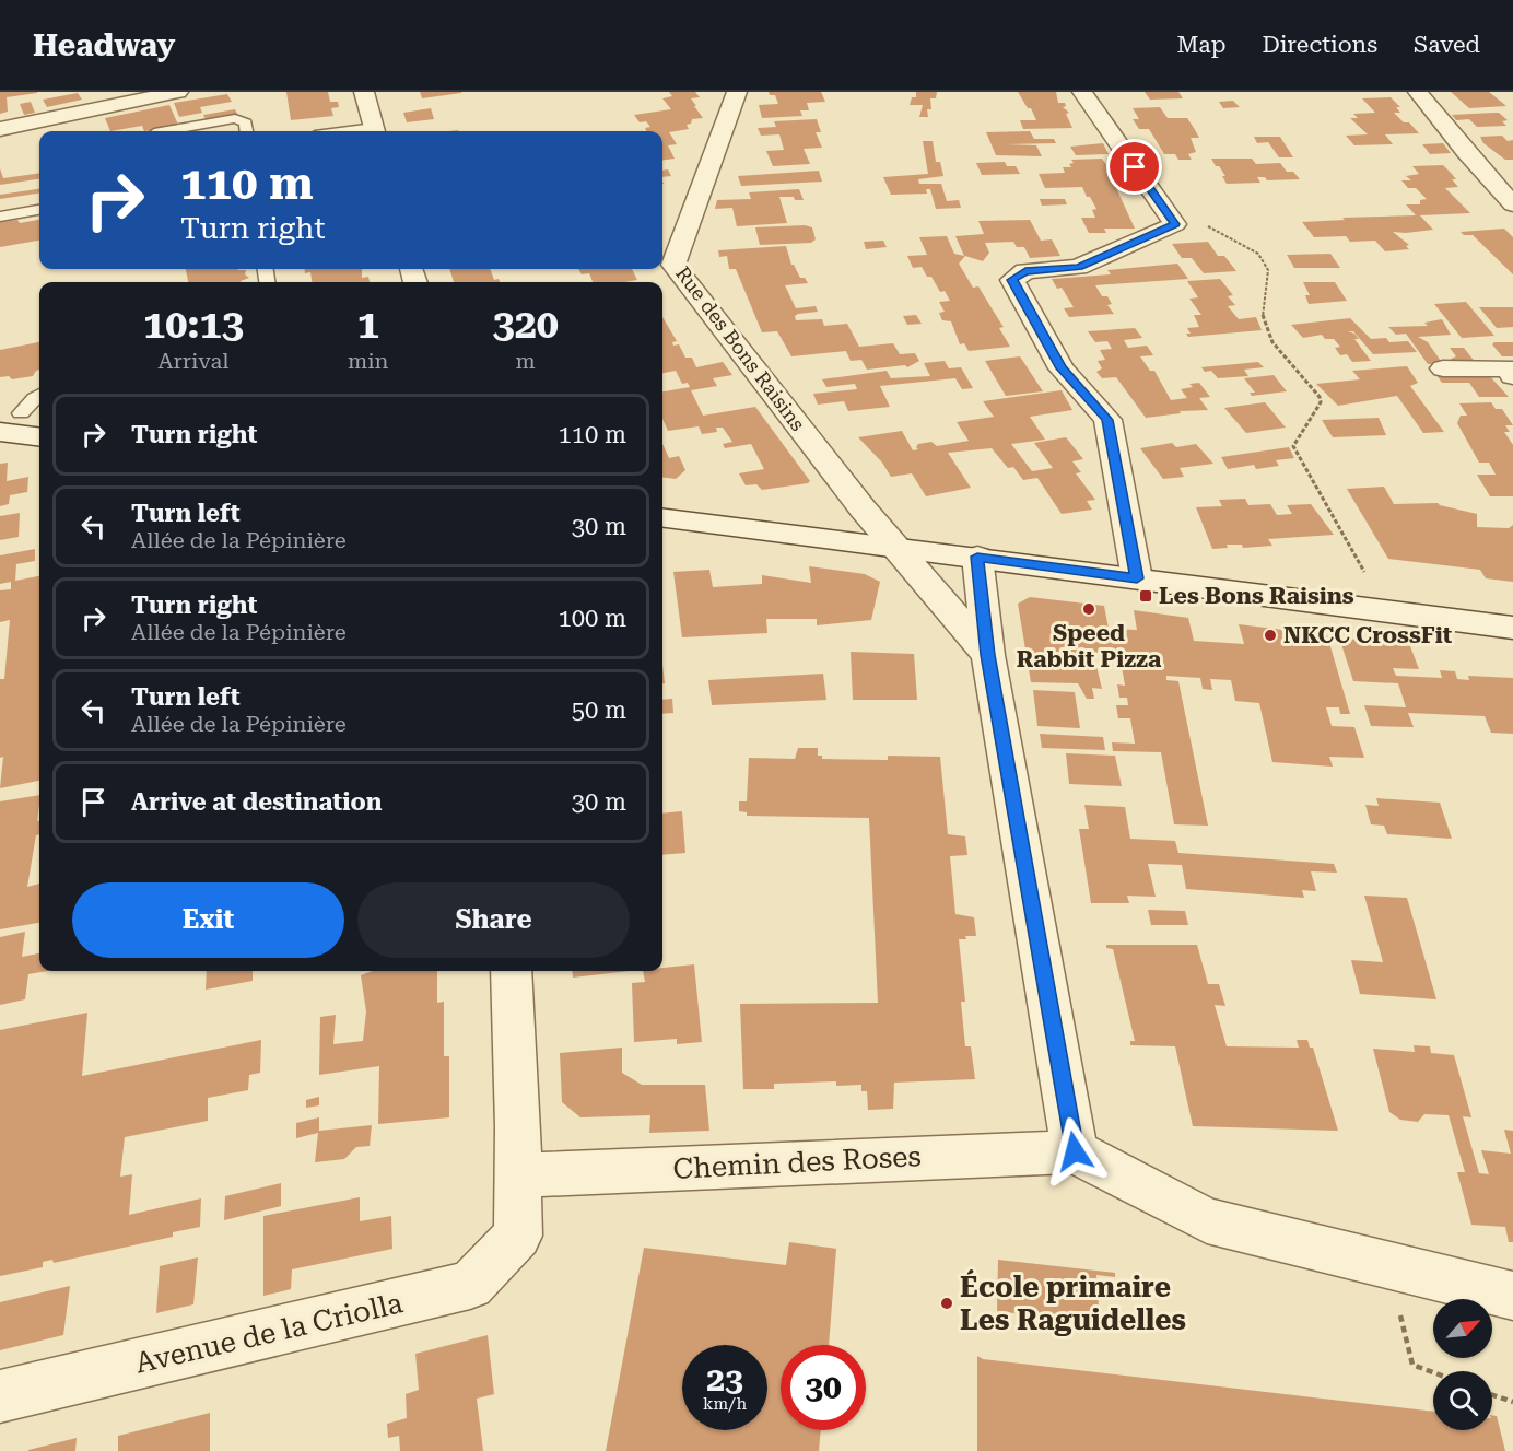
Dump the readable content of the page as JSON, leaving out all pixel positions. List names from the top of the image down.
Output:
{
  "streets": {
    "street": ["Rue des Bons Raisins", "Chemin des Roses", "Avenue de la Criolla"]
  },
  "crossings": [
    ["Chemin des Roses", "Avenue de la Criolla"]
  ],
  "places": {
    "transit": ["Les Bons Raisins"],
    "other": ["Speed Rabbit Pizza", "NKCC CrossFit", "École primaire Les Raguidelles"]
  },
  "north": "top right",
  "page": {
    "header": "Headway",
    "nav": ["Map", "Directions", "Saved"],
    "turn": ["110 m", "Turn right"],
    "eta": [
      "10:13",
      "Arrival",
      "1",
      "min",
      "320",
      "m"
    ],
    "list": [
      {
        "name": "Turn right",
        "value": "110 m"
      },
      {
        "name": "Turn left",
        "note": "Allée de la Pépinière",
        "value": "30 m"
      },
      {
        "name": "Turn right",
        "note": "Allée de la Pépinière",
        "value": "100 m"
      },
      {
        "name": "Turn left",
        "note": "Allée de la Pépinière",
        "value": "50 m"
      },
      {
        "name": "Arrive at destination",
        "value": "30 m"
      }
    ],
    "buttons": ["Exit", "Share"],
    "speed": "23 km/h",
    "limit": "30"
  }
}
